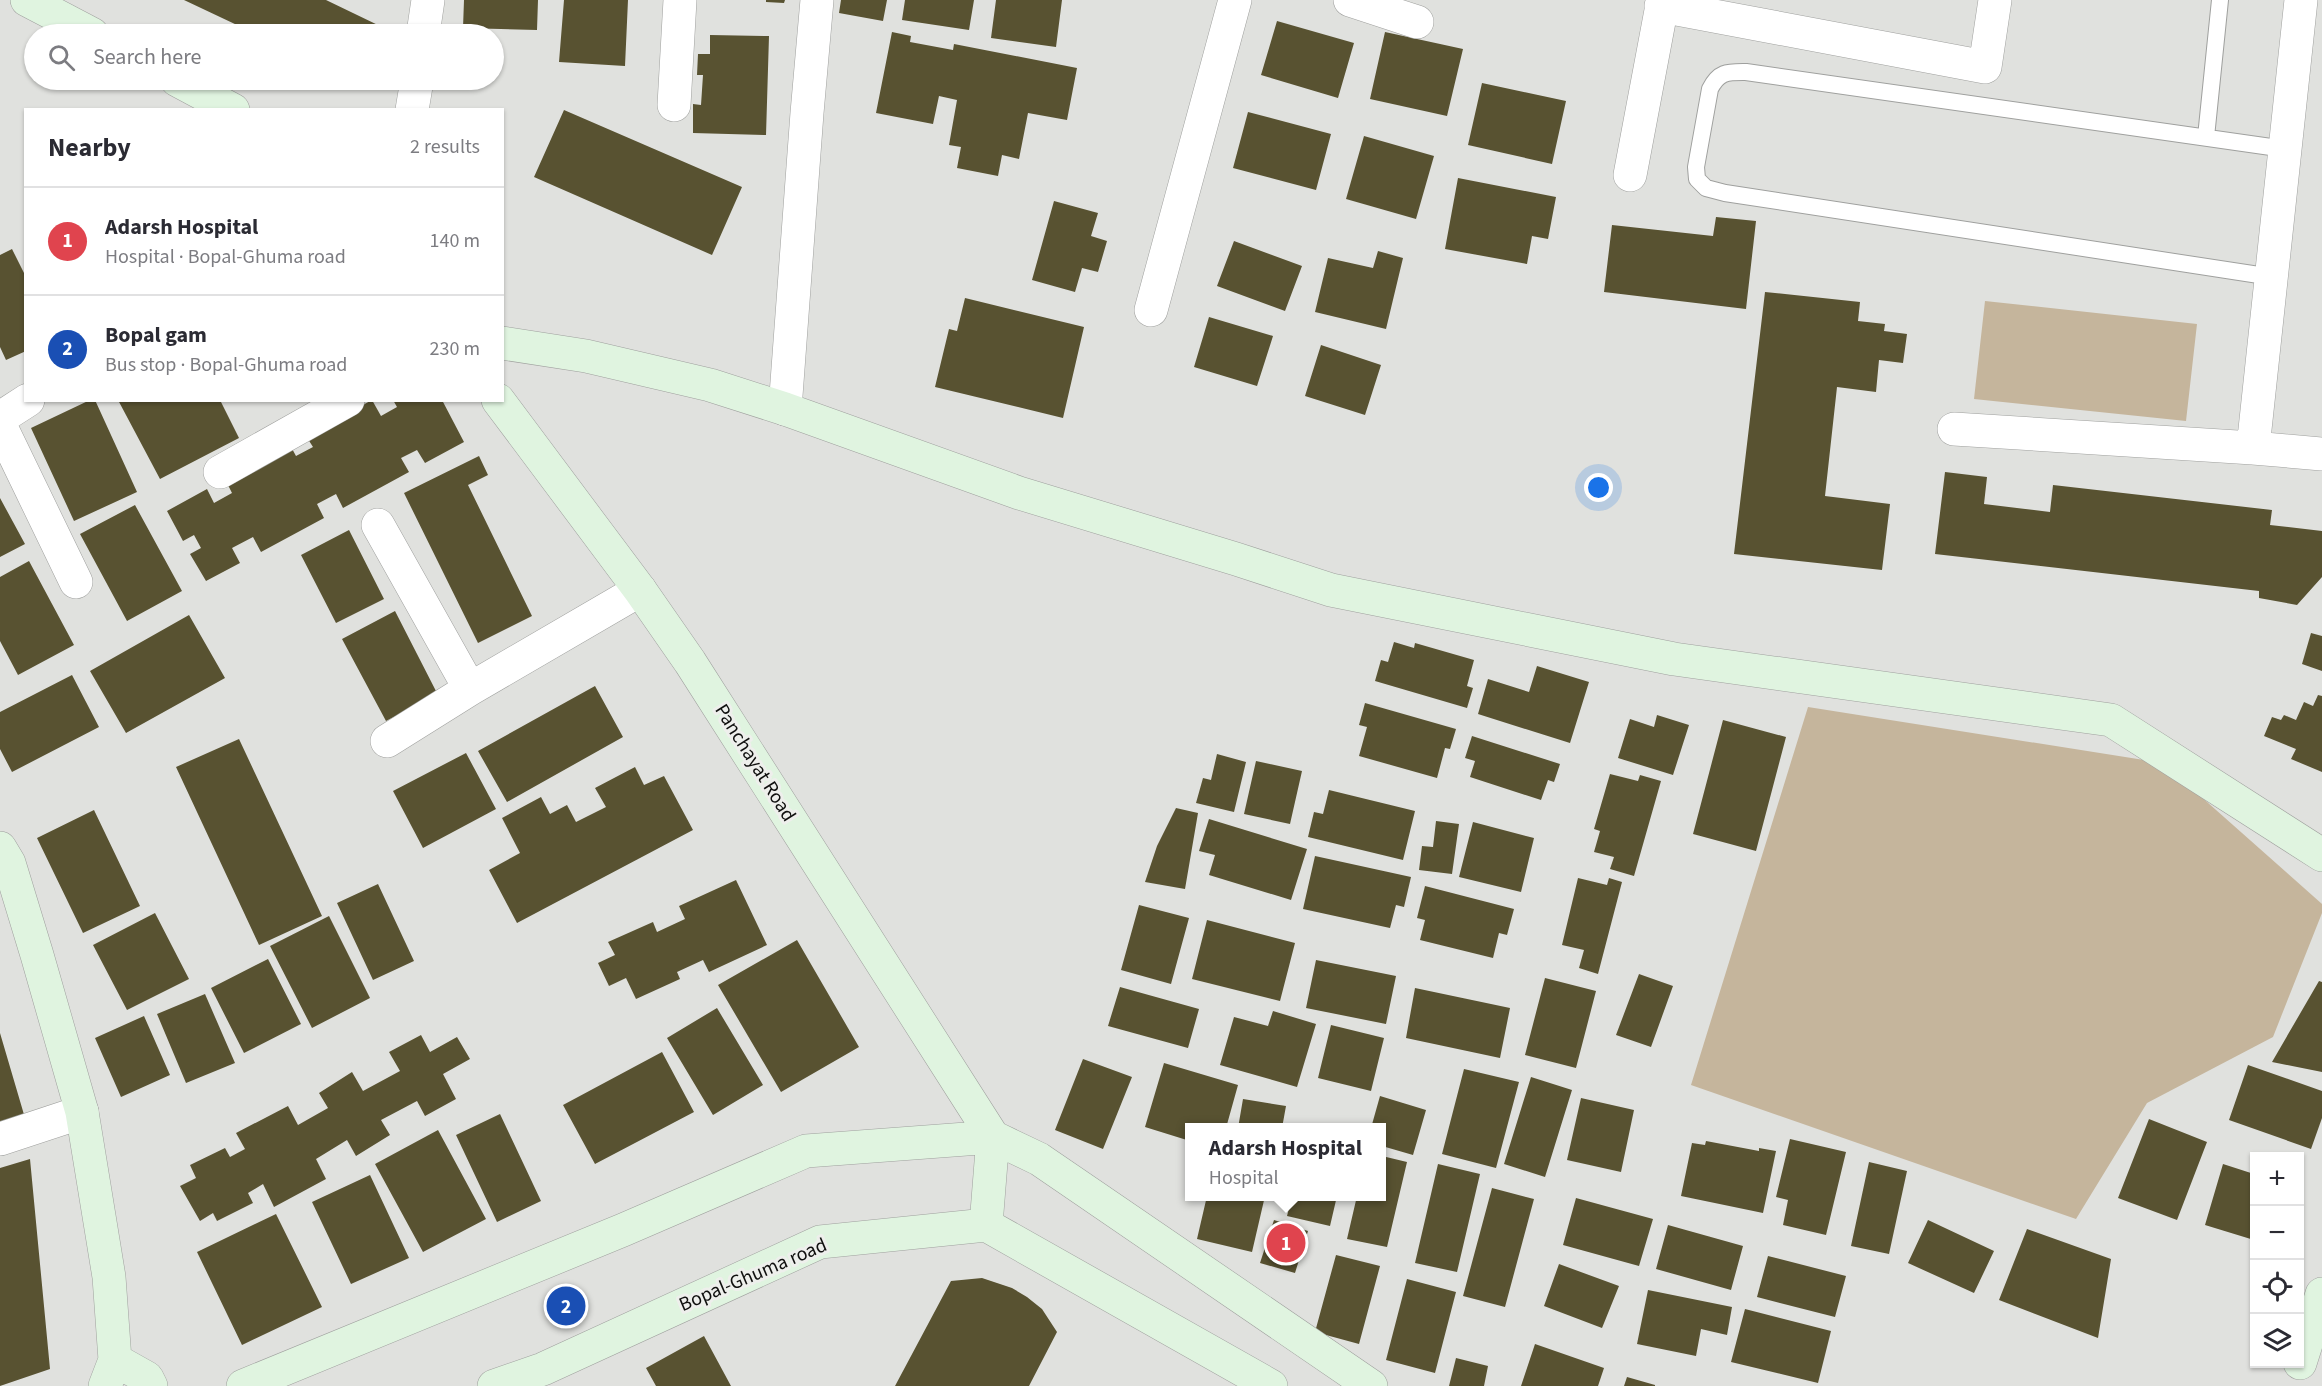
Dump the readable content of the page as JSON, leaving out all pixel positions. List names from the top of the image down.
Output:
{
  "streets": {
    "street": ["Panchayat Road", "Bopal-Ghuma road"]
  },
  "page": {
    "search": "Search here",
    "heading": ["Nearby", "2 results"],
    "list": [
      {
        "mark": "1",
        "name": "Adarsh Hospital",
        "note": "Hospital · Bopal-Ghuma road",
        "value": "140 m"
      },
      {
        "mark": "2",
        "name": "Bopal gam",
        "note": "Bus stop · Bopal-Ghuma road",
        "value": "230 m"
      }
    ],
    "popup": ["Adarsh Hospital", "Hospital"],
    "map_buttons": ["+", "−"],
    "pins": ["1", "2"]
  }
}
